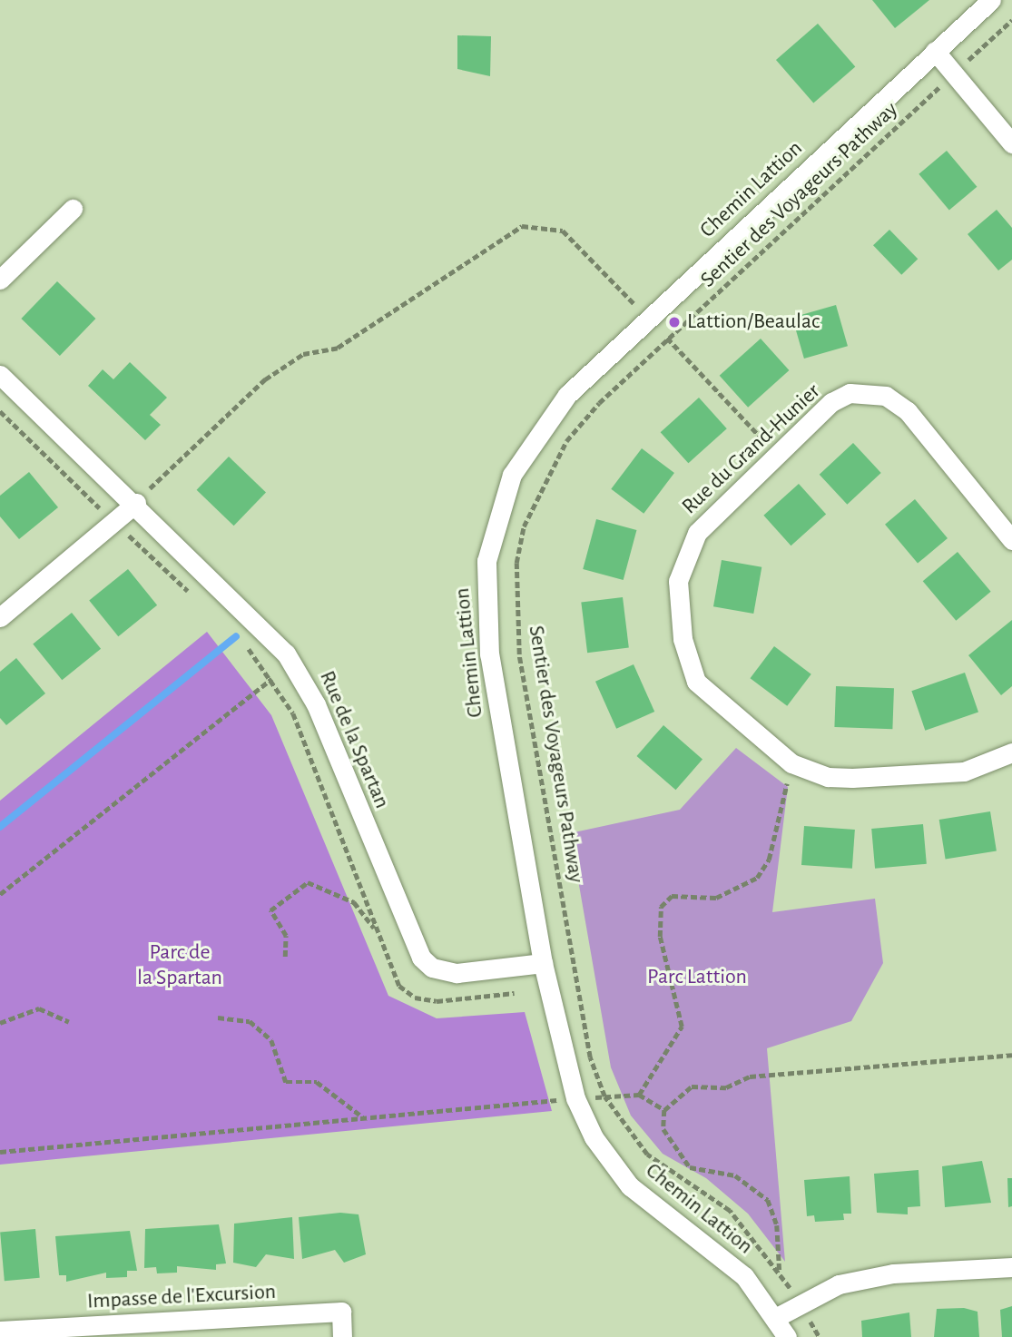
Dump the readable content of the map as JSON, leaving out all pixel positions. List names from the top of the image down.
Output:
{
  "streets": {
    "street": [
      "Chemin Lattion",
      "Rue du Grand-Hunier",
      "Rue de la Spartan",
      "Impasse de l'Excursion"
    ],
    "path": ["Sentier des Voyageurs Pathway"]
  },
  "crossings": [
    ["Chemin Lattion", "Rue de la Spartan"]
  ],
  "parks": ["Parc de la Spartan", "Parc Lattion"],
  "places": ["Lattion/Beaulac"]
}
